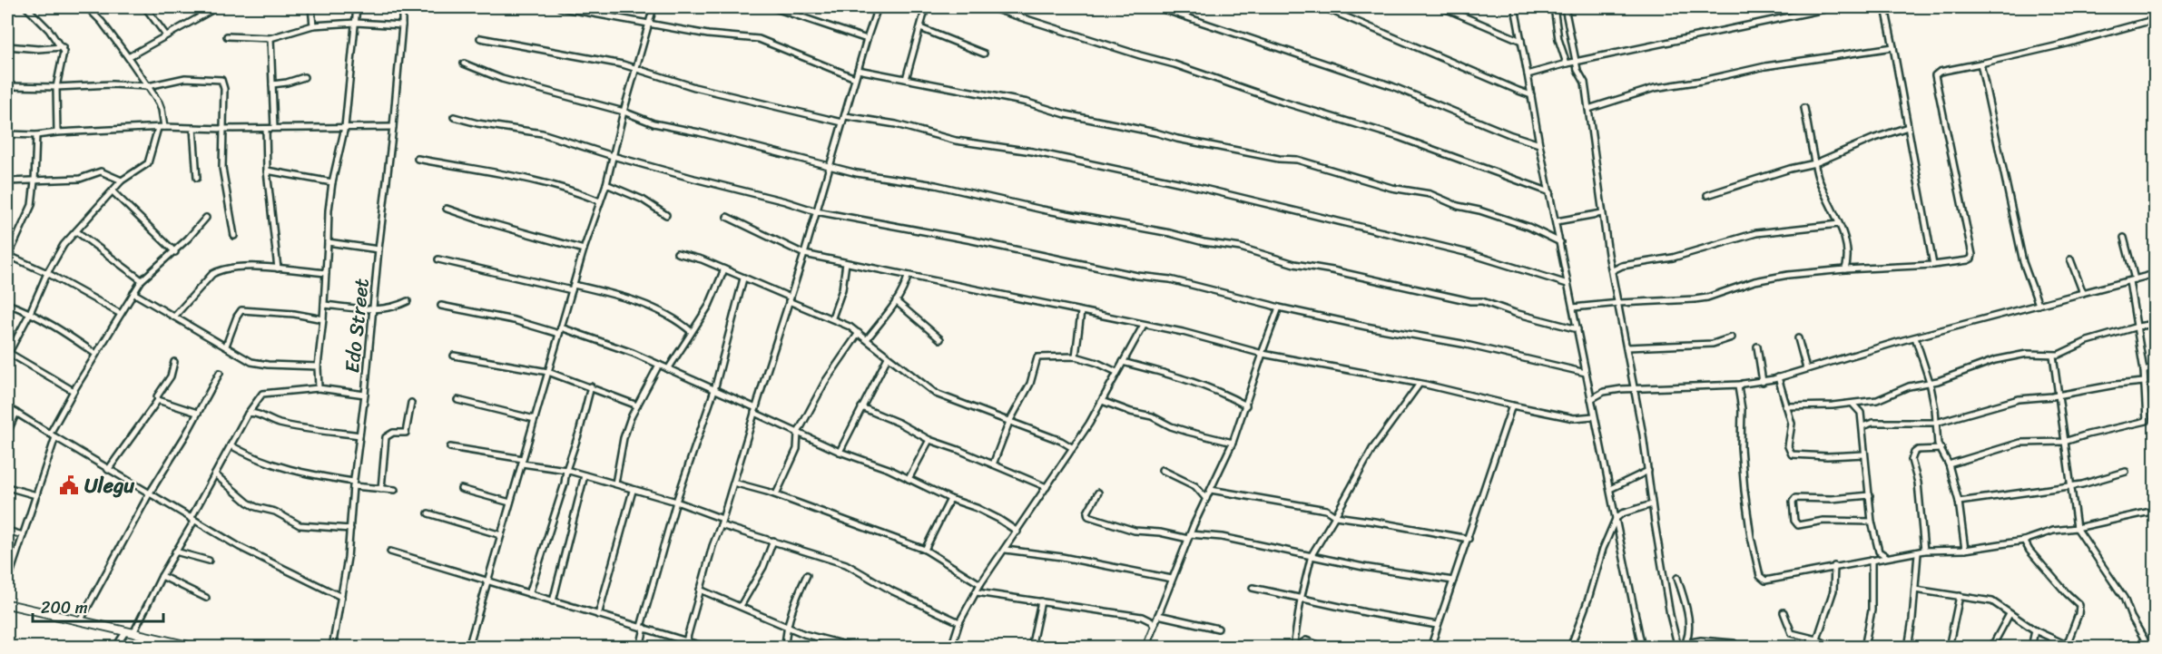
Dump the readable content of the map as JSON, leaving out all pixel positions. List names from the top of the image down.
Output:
{
  "streets": {
    "street": ["Edo Street"]
  },
  "places": {
    "public building": ["Ulegu"]
  },
  "scale_bar": "200 m"
}
